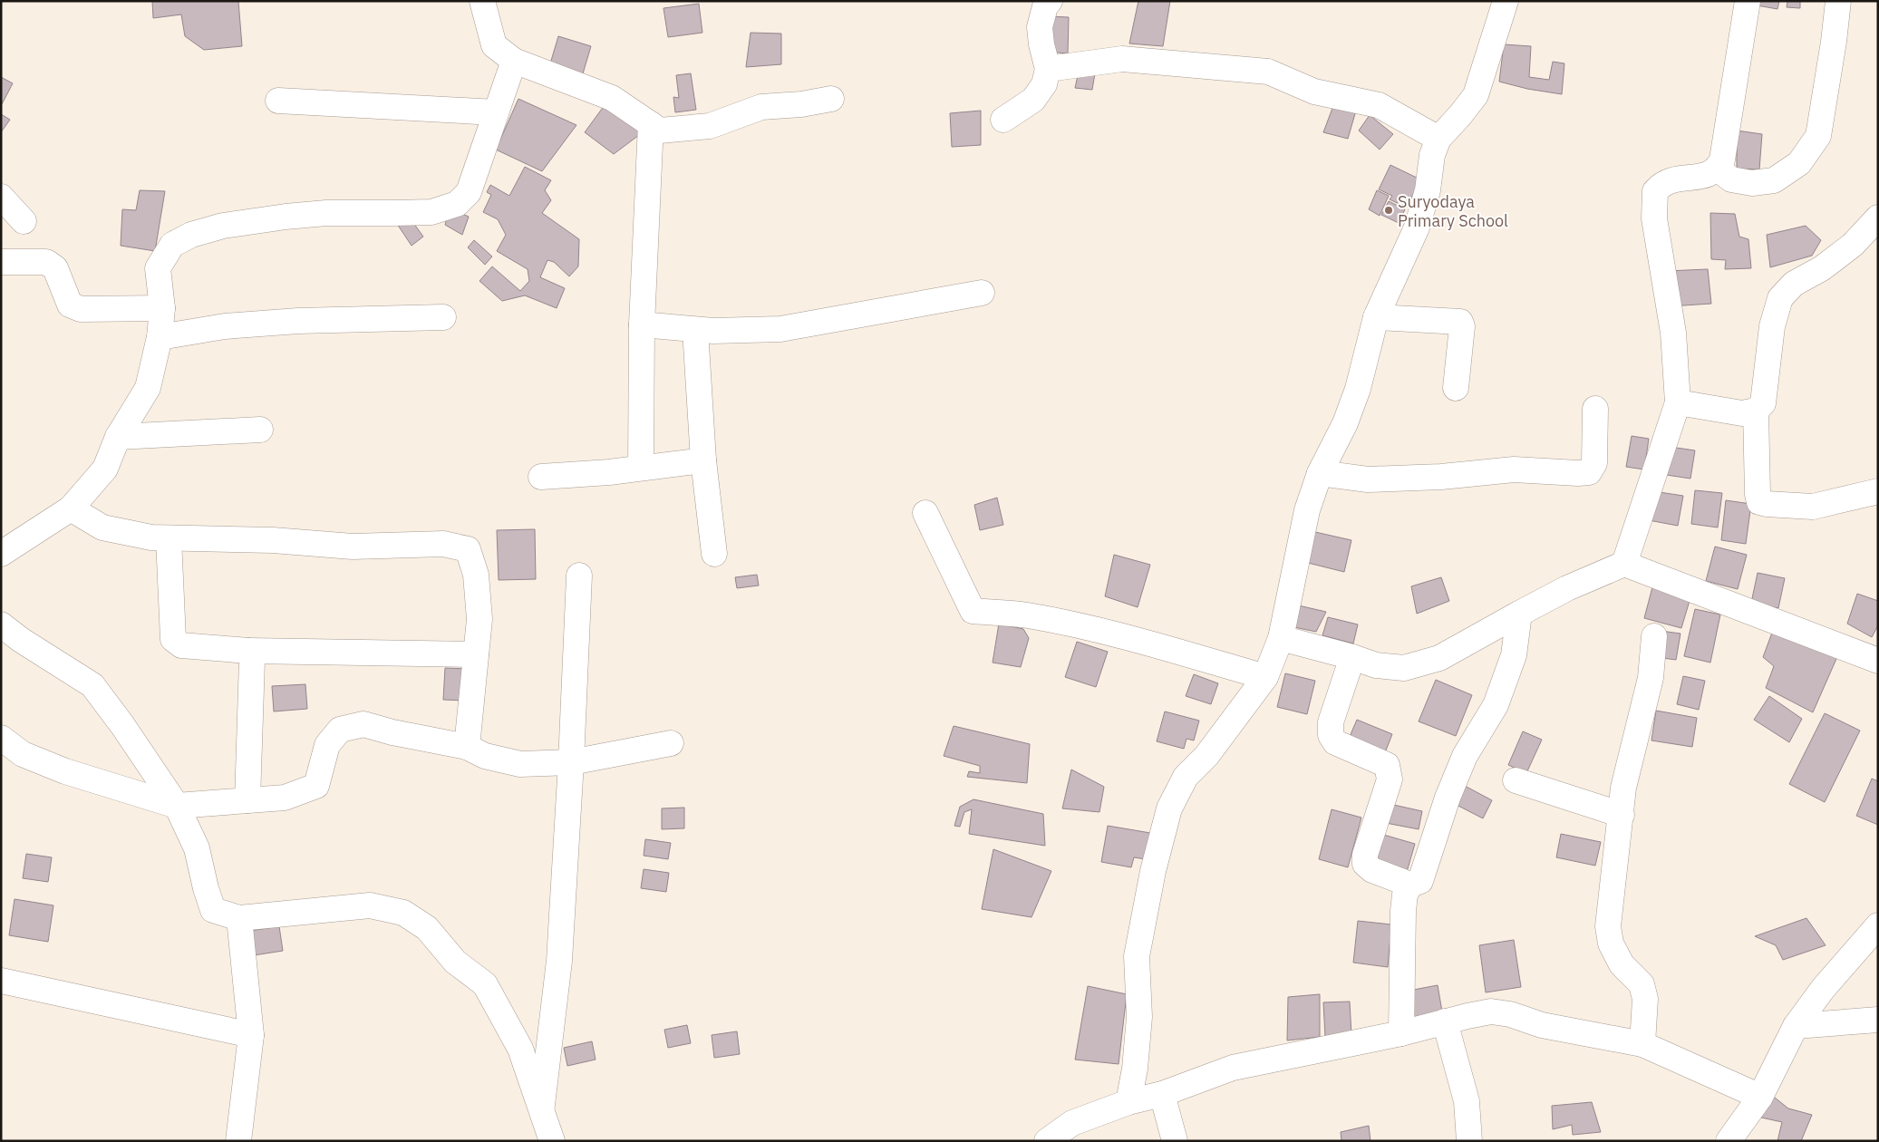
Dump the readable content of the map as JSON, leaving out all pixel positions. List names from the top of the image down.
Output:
{
  "places": ["Suryodaya Primary School"]
}
